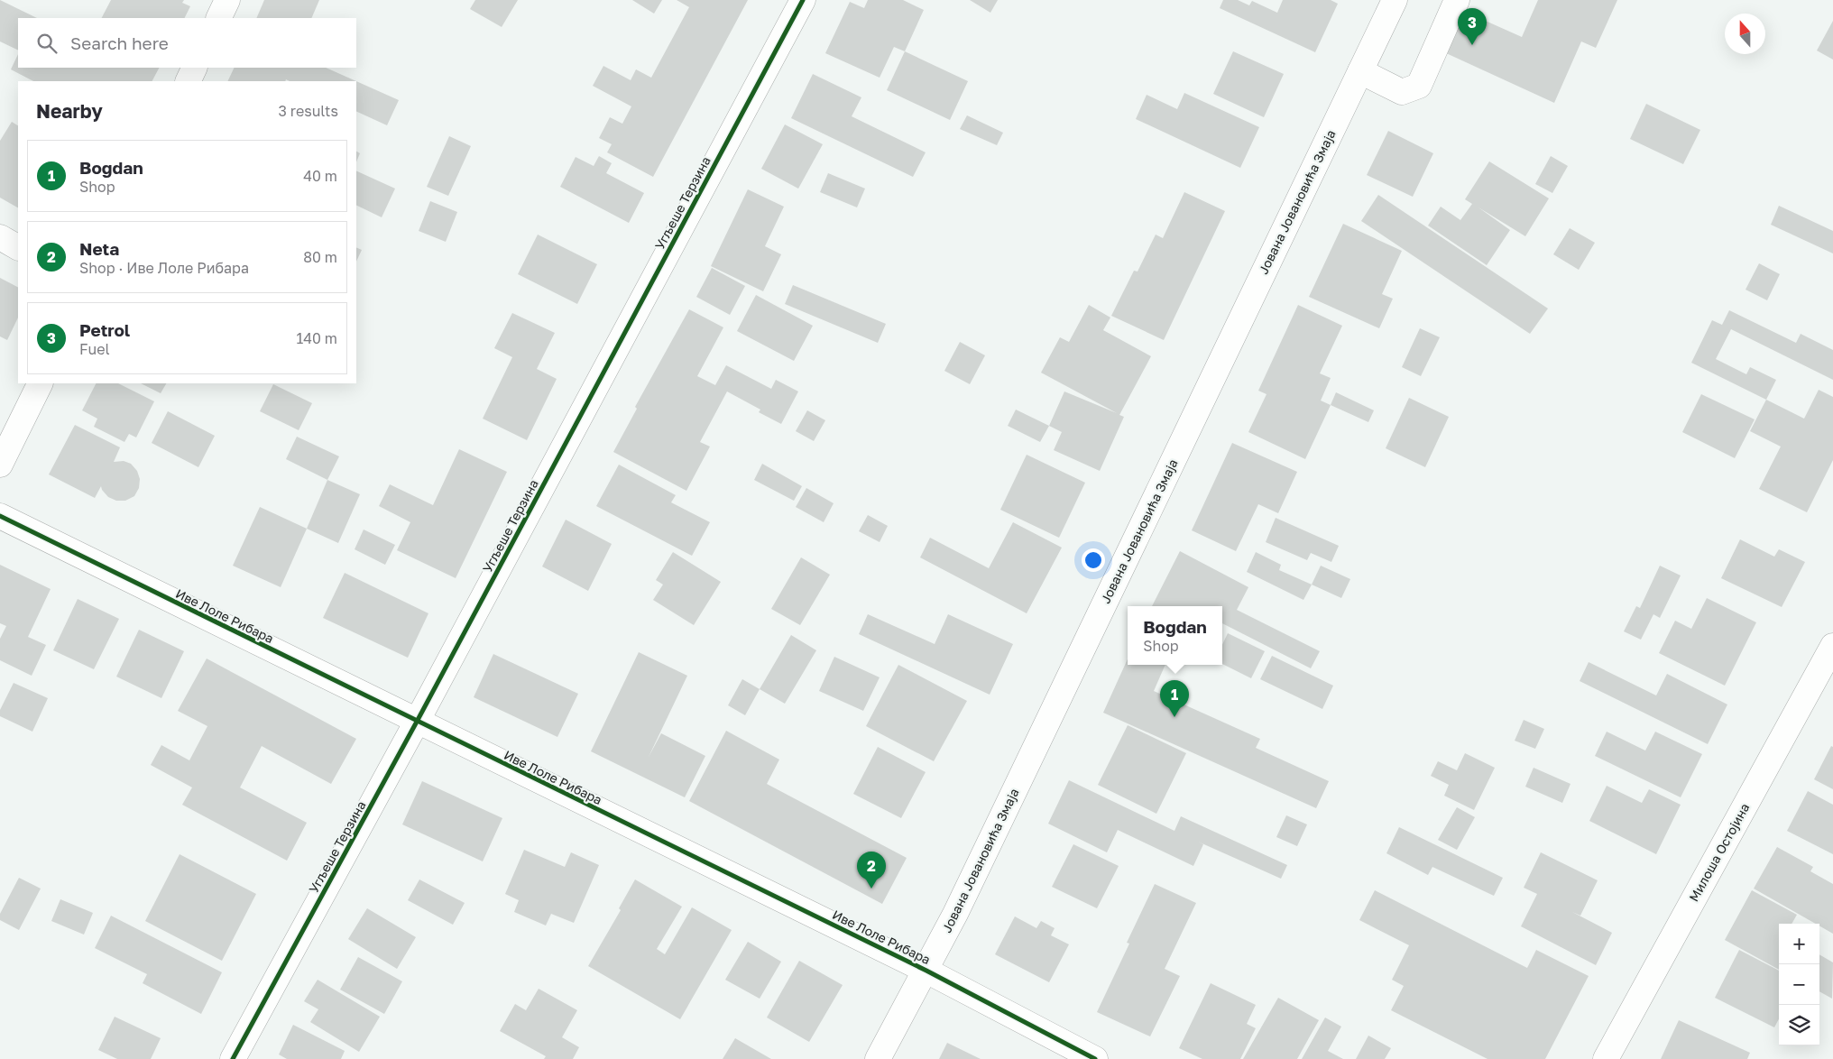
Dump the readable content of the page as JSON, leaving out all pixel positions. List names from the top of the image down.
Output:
{
  "streets": {
    "street": [
      "Јована Јовановића Змаја",
      "Угљеше Терзина",
      "Иве Лоле Рибара",
      "Милоша Остојина"
    ]
  },
  "crossings": [
    ["Јована Јовановића Змаја", "Иве Лоле Рибара"],
    ["Угљеше Терзина", "Иве Лоле Рибара"]
  ],
  "north": "top",
  "page": {
    "pins": ["3", "1", "2"],
    "search": "Search here",
    "heading": ["Nearby", "3 results"],
    "list": [
      {
        "mark": "1",
        "name": "Bogdan",
        "note": "Shop",
        "value": "40 m"
      },
      {
        "mark": "2",
        "name": "Neta",
        "note": "Shop · Иве Лоле Рибара",
        "value": "80 m"
      },
      {
        "mark": "3",
        "name": "Petrol",
        "note": "Fuel",
        "value": "140 m"
      }
    ],
    "popup": ["Bogdan", "Shop"],
    "map_buttons": ["+", "−"]
  }
}
